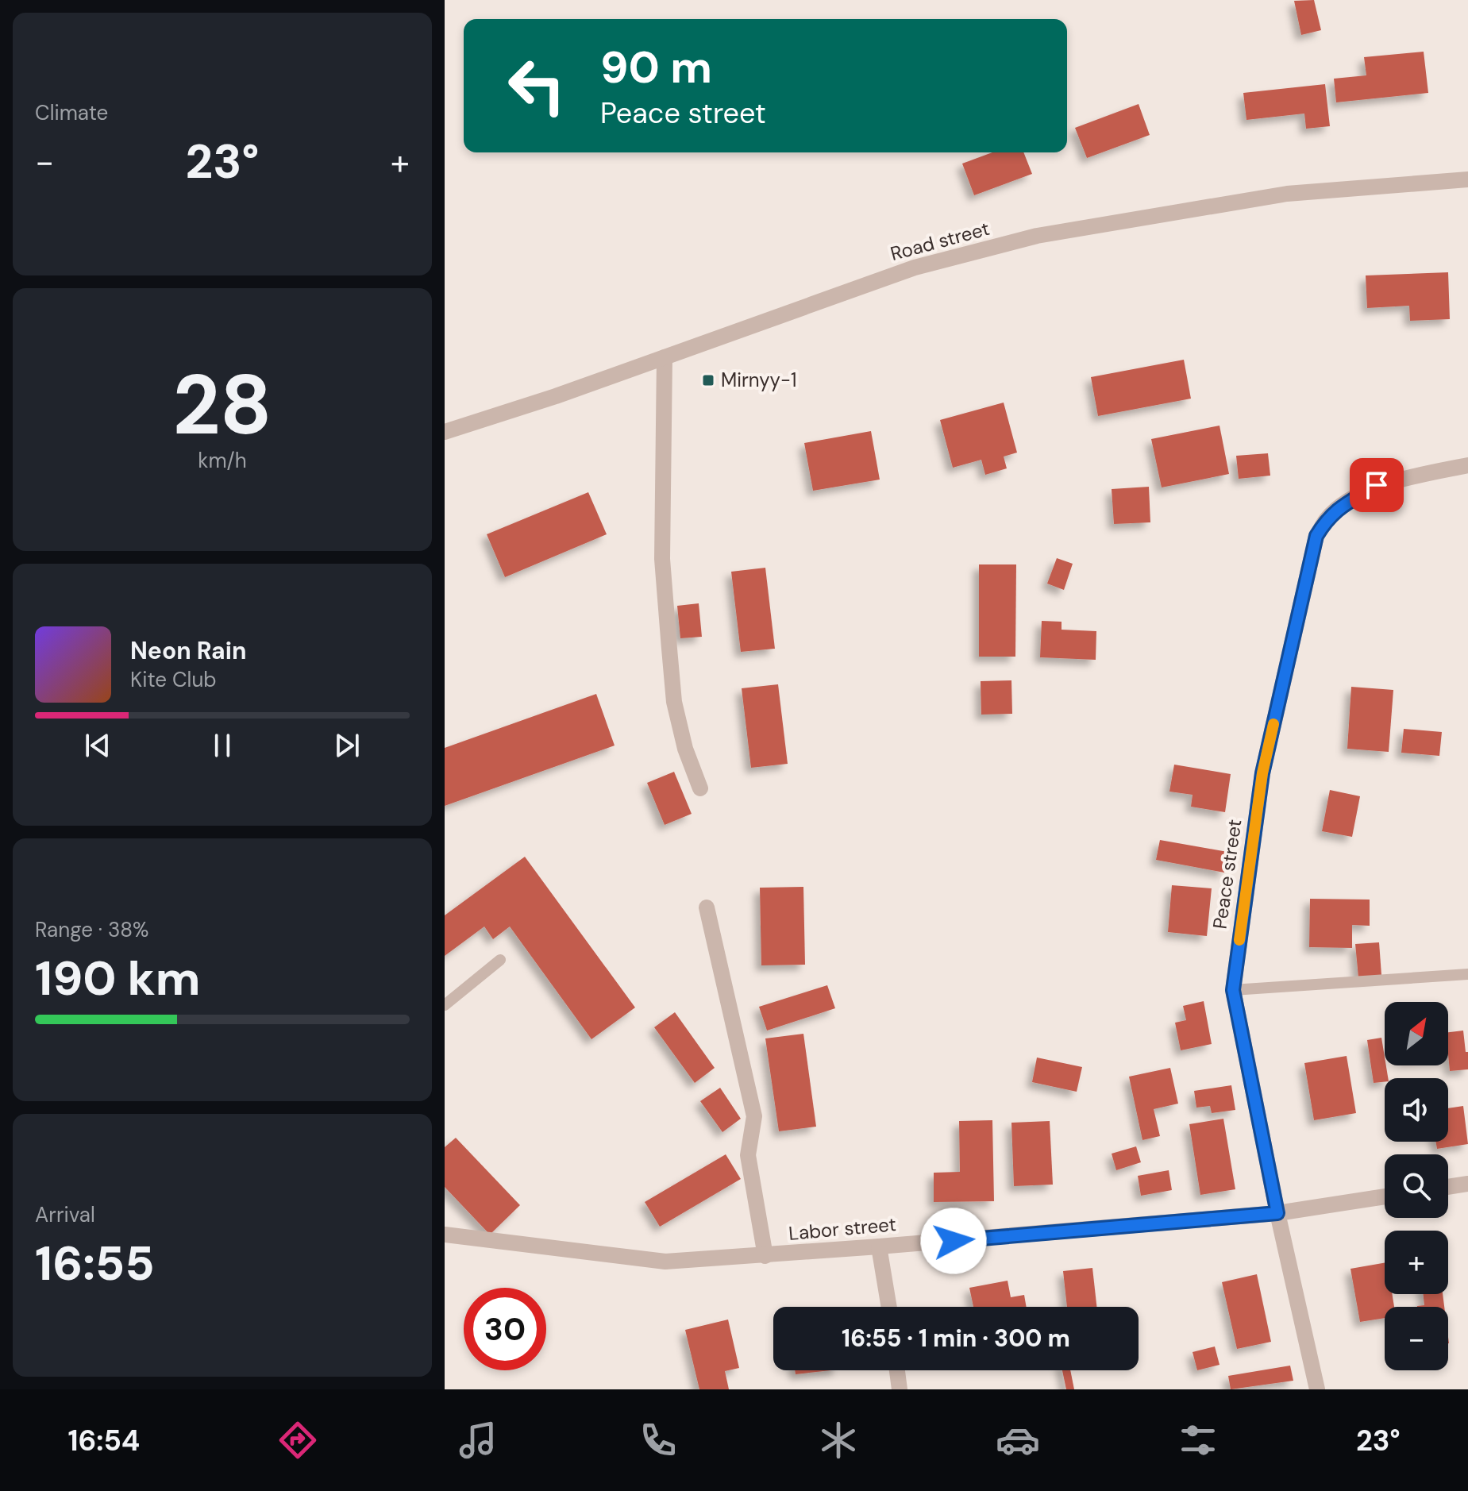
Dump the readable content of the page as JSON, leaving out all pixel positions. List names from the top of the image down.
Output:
{
  "streets": {
    "street": ["Road street", "Peace street", "Labor street"]
  },
  "crossings": [
    ["Peace street", "Labor street"]
  ],
  "places": {
    "transit": ["Mirnyy-1"]
  },
  "north": "top right",
  "page": {
    "tile": [
      "Climate",
      ["28", "km/h"],
      ["Range · 38%", "190 km"],
      ["Arrival", "16:55"]
    ],
    "turn": ["90 m", "Peace street"],
    "heat": ["−", "23°", "+"],
    "song": ["Neon Rain", "Kite Club"],
    "map_buttons": ["+", "−"],
    "limit": "30",
    "trip": "16:55 · 1 min · 300 m",
    "tabs": ["16:54", "23°"]
  }
}
